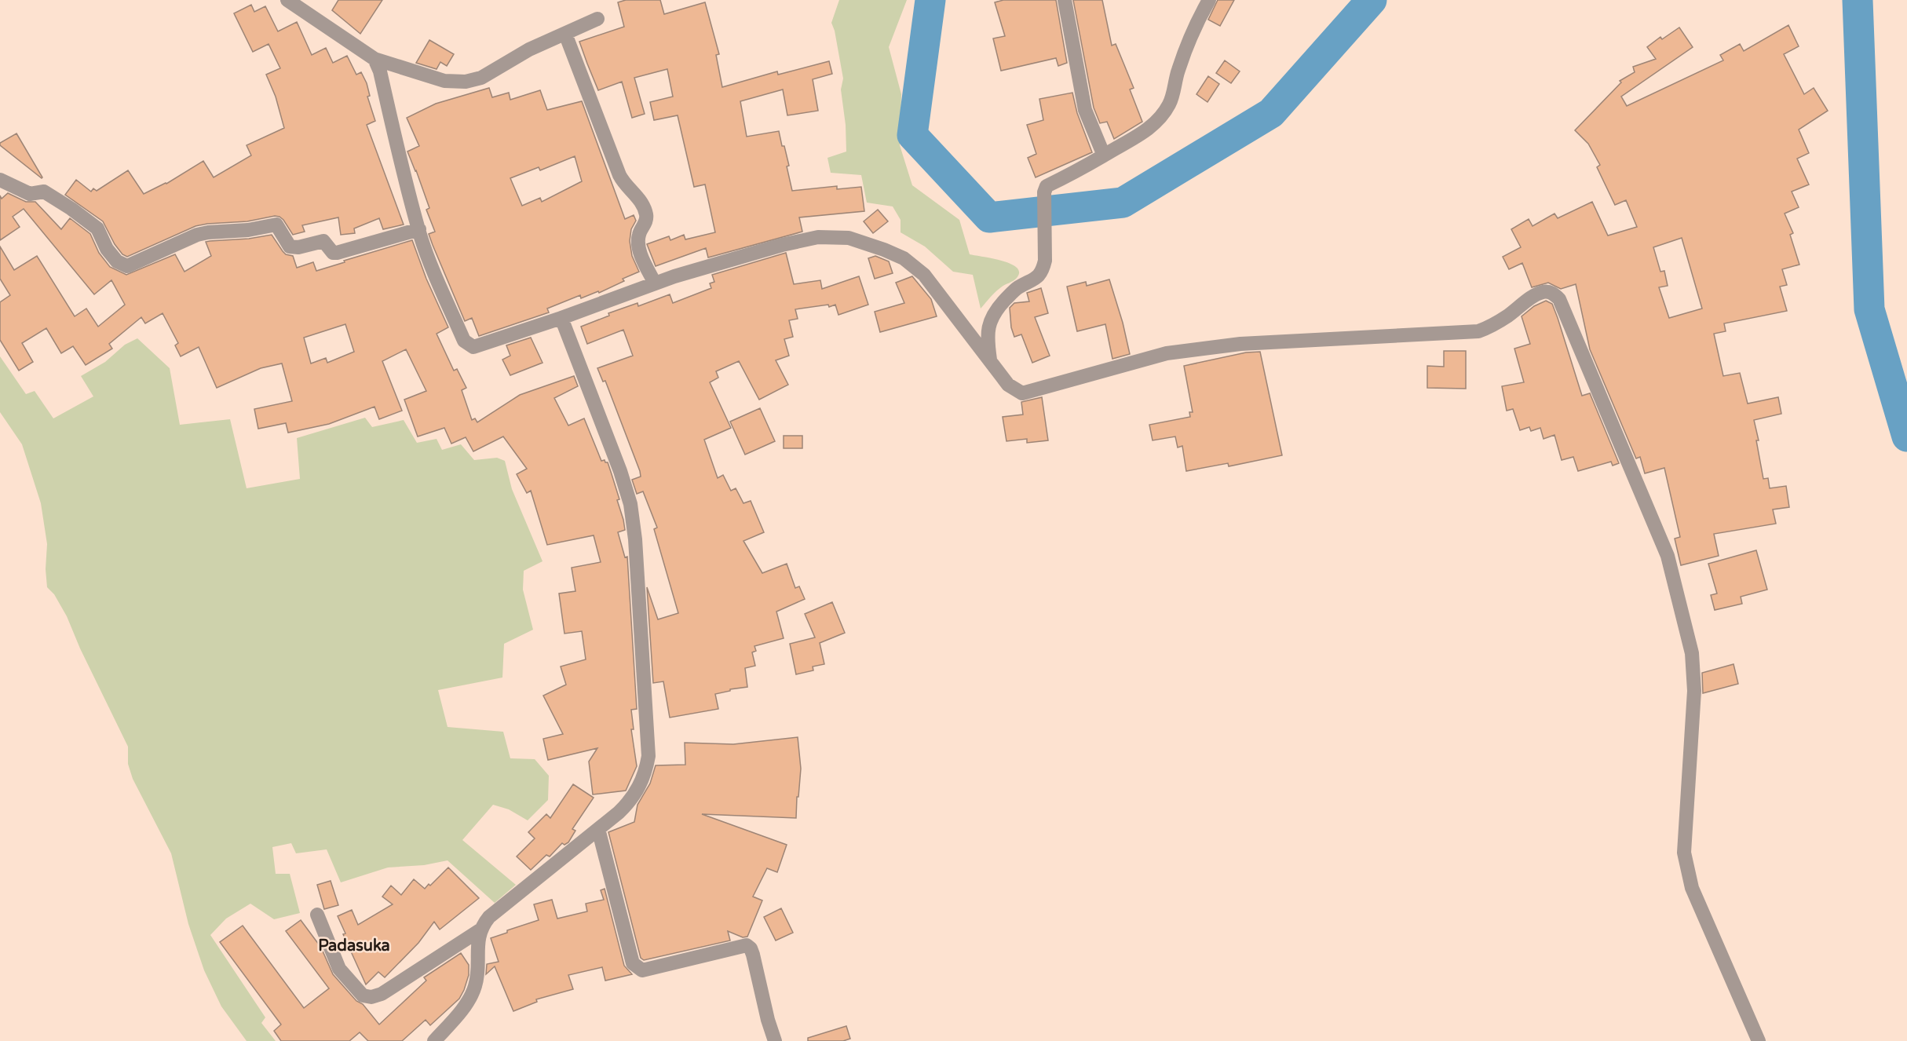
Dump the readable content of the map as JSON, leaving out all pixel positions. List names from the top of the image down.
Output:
{
  "districts": ["Padasuka"]
}
